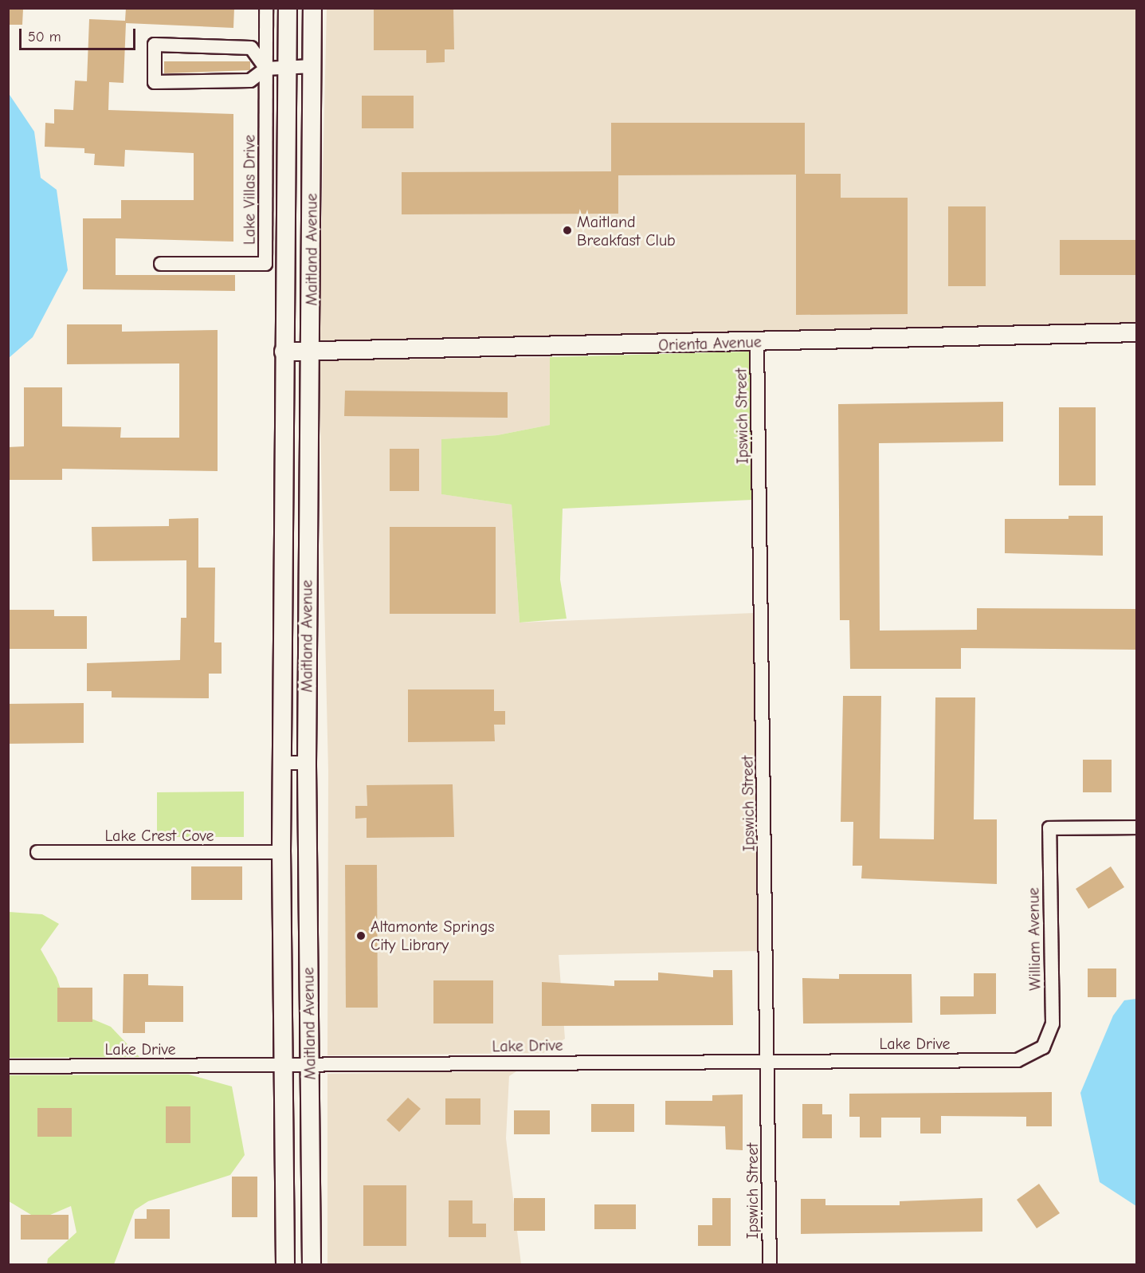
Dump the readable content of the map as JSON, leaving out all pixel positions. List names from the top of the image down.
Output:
{
  "streets": {
    "main road": ["Maitland Avenue", "Orienta Avenue"],
    "street": [
      "Lake Villas Drive",
      "Ipswich Street",
      "Lake Crest Cove",
      "William Avenue",
      "Lake Drive"
    ]
  },
  "crossings": [
    ["Maitland Avenue", "Orienta Avenue"],
    ["Maitland Avenue", "Lake Crest Cove"],
    ["Maitland Avenue", "Lake Drive"],
    ["Orienta Avenue", "Ipswich Street"],
    ["Ipswich Street", "Lake Drive"],
    ["William Avenue", "Lake Drive"]
  ],
  "places": ["Maitland Breakfast Club", "Altamonte Springs City Library"],
  "scale_bar": "50 m"
}
